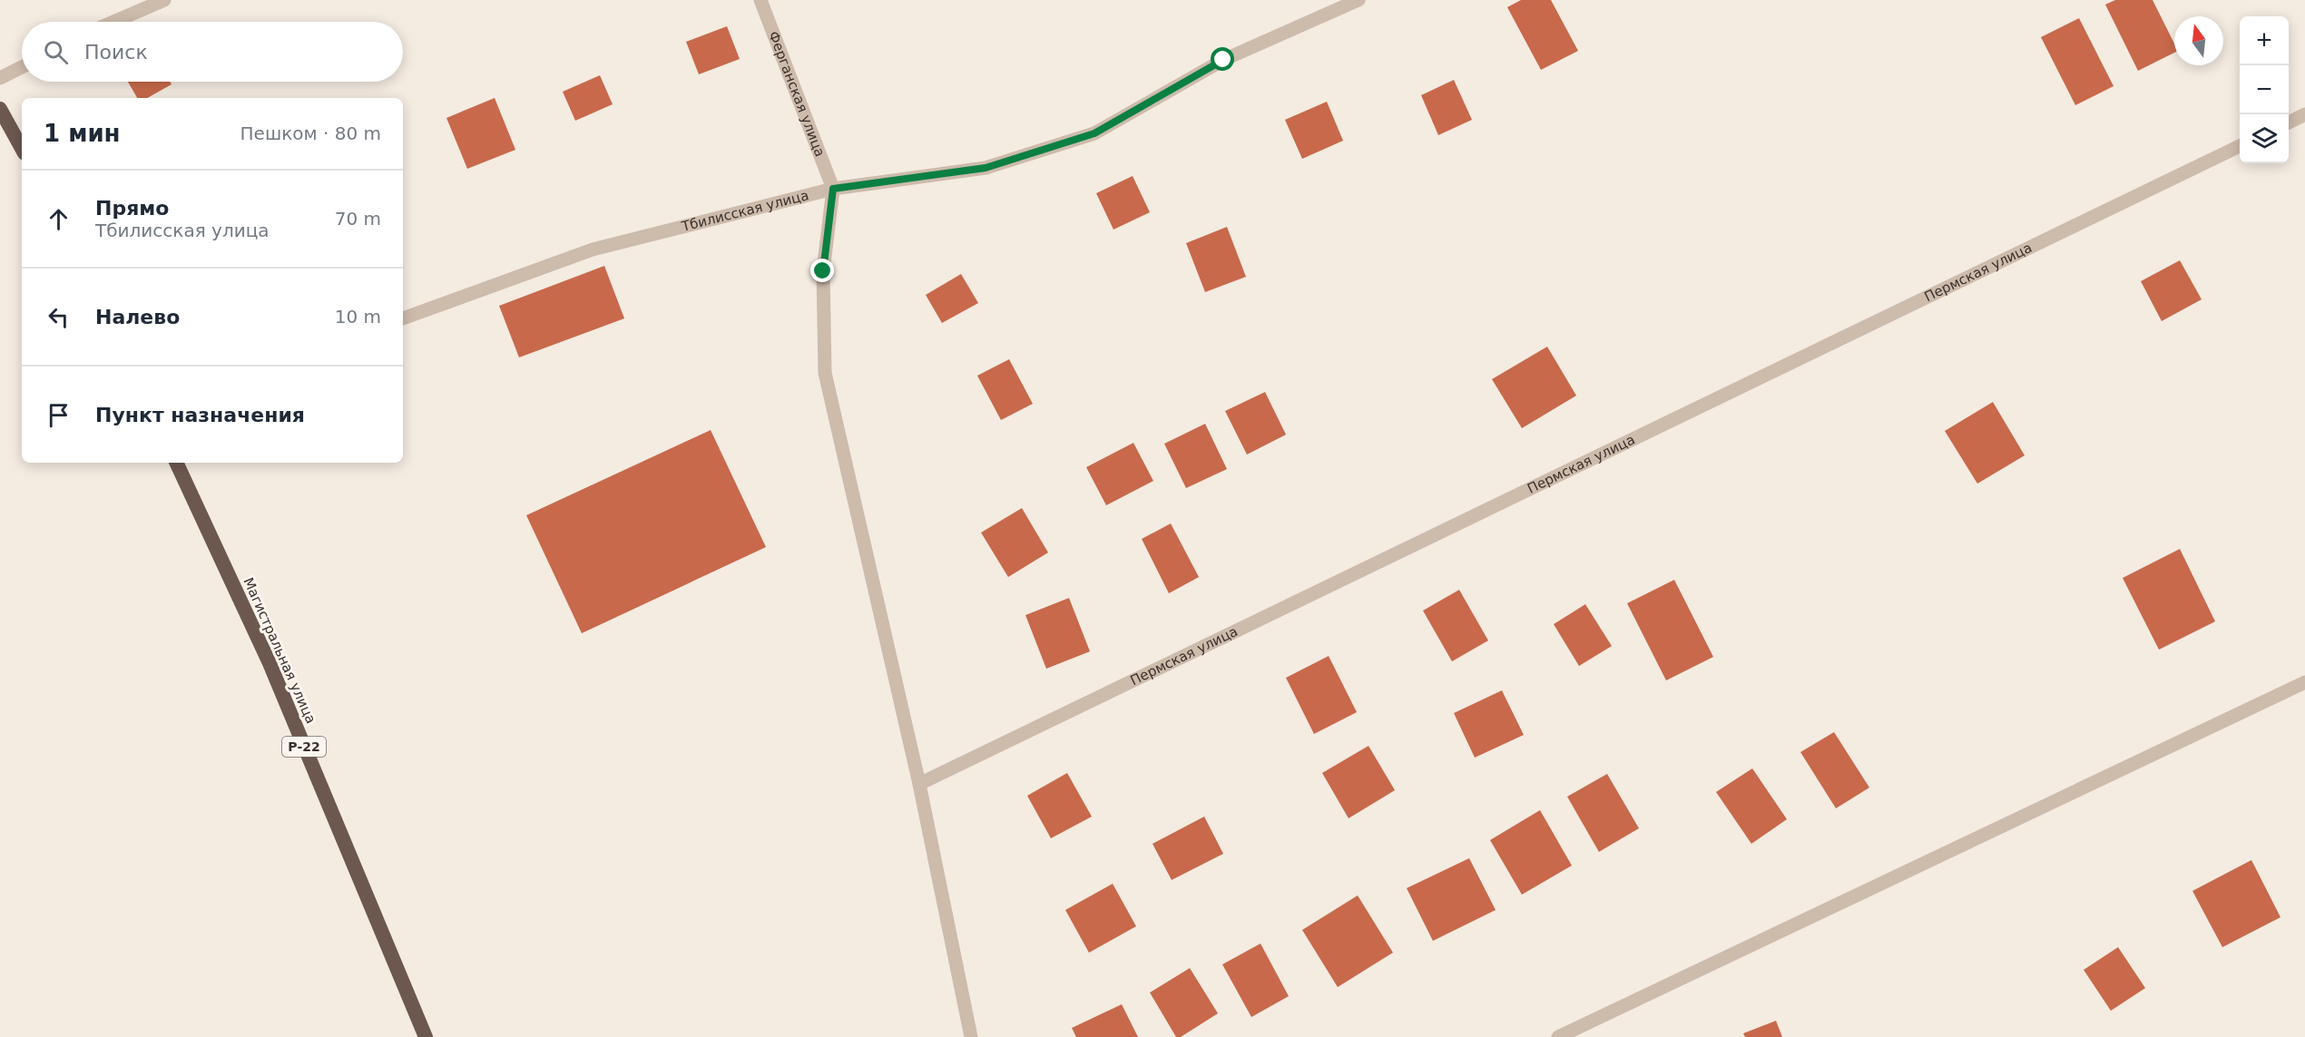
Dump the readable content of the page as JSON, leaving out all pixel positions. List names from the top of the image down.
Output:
{
  "streets": {
    "highway": ["Магистральная улица", "Р-22"],
    "street": ["Ферганская улица", "Тбилисская улица", "Пермская улица"]
  },
  "crossings": [
    ["Ферганская улица", "Тбилисская улица"]
  ],
  "north": "top",
  "page": {
    "map_buttons": ["+", "−"],
    "search": "Поиск",
    "heading": ["1 мин", "Пешком · 80 m"],
    "list": [
      ["Прямо", "Тбилисская улица", "70 m"],
      ["Налево", "10 m"],
      "Пункт назначения"
    ]
  }
}
